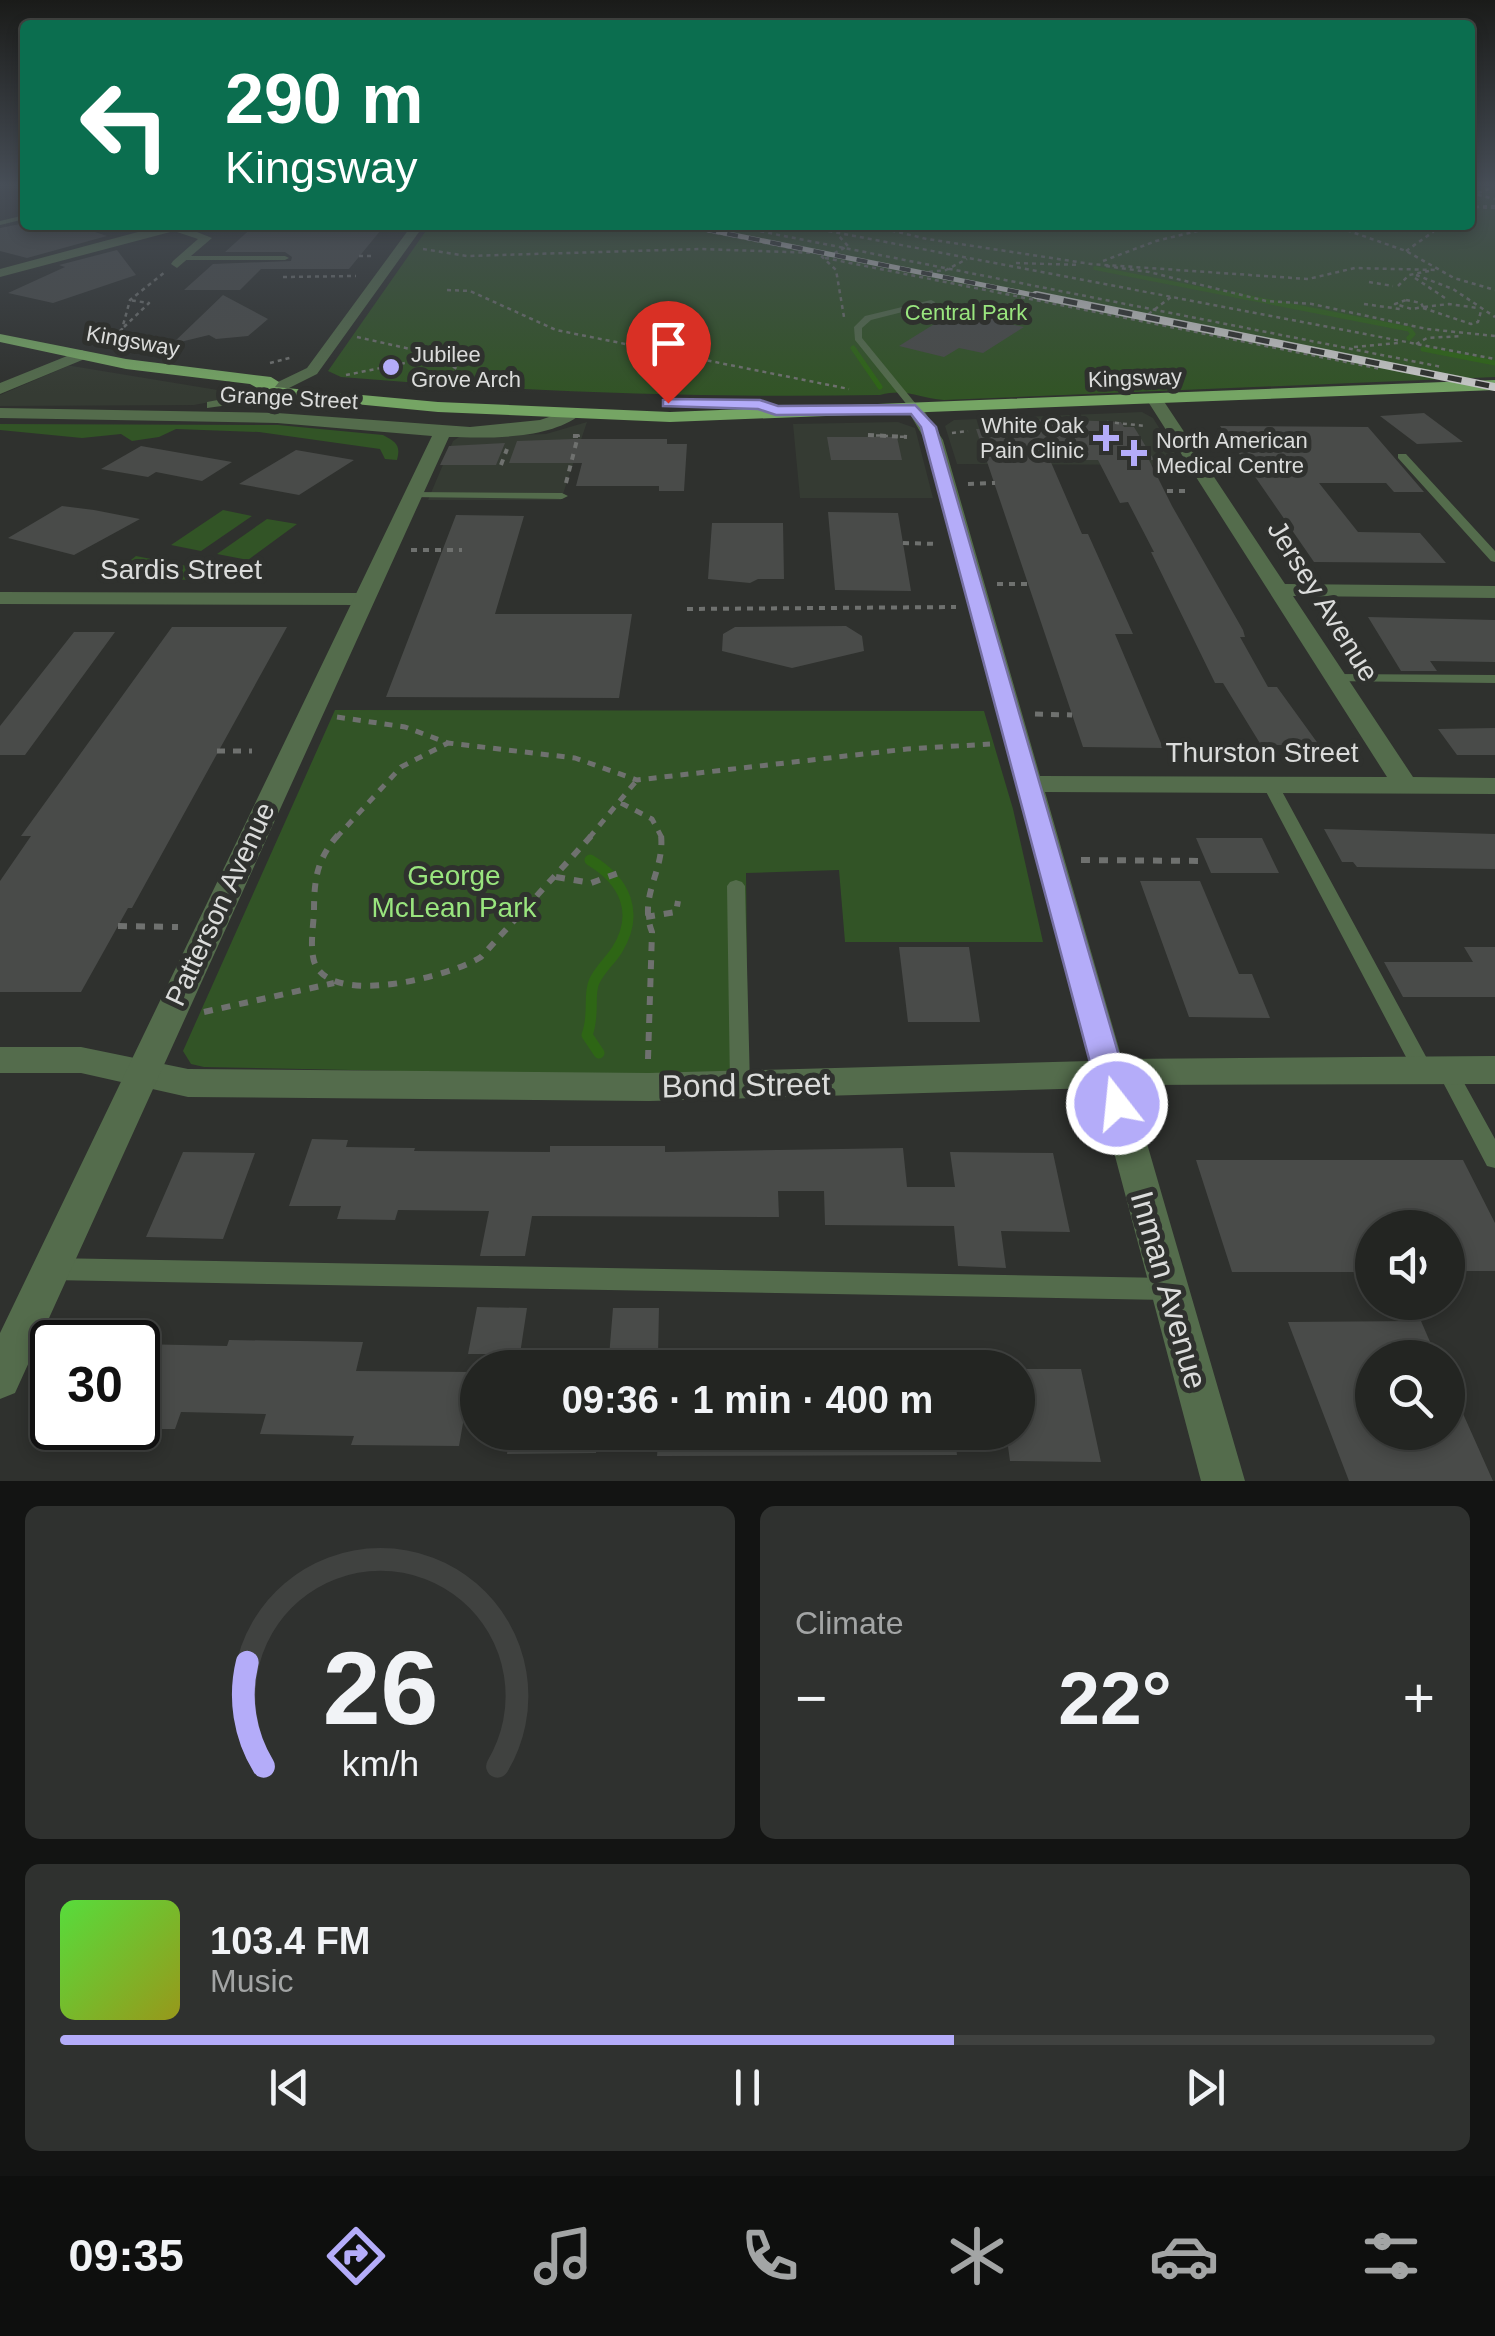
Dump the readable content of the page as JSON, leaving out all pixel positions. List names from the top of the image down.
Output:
{
  "streets": {
    "main road": ["Kingsway"],
    "street": [
      "Grange Street",
      "Sardis Street",
      "Jersey Avenue",
      "Thurston Street",
      "Patterson Avenue",
      "Bond Street",
      "Inman Avenue"
    ]
  },
  "crossings": [
    ["Kingsway", "Grange Street"],
    ["Kingsway", "Jersey Avenue"],
    ["Kingsway", "Inman Avenue"],
    ["Grange Street", "Patterson Avenue"],
    ["Sardis Street", "Patterson Avenue"],
    ["Jersey Avenue", "Thurston Street"],
    ["Thurston Street", "Inman Avenue"],
    ["Patterson Avenue", "Bond Street"],
    ["Bond Street", "Inman Avenue"]
  ],
  "parks": ["Central Park", "George McLean Park"],
  "places": {
    "other": ["Jubilee Grove Arch"],
    "health": ["White Oak Pain Clinic", "North American Medical Centre"]
  },
  "page": {
    "turn": ["290 m", "Kingsway"],
    "limit": "30",
    "trip": "09:36 · 1 min · 400 m",
    "tile": "Climate",
    "heat": ["−", "22°", "+"],
    "song": ["103.4 FM", "Music"],
    "tabs": "09:35",
    "gauge": ["26", "km/h"]
  }
}
